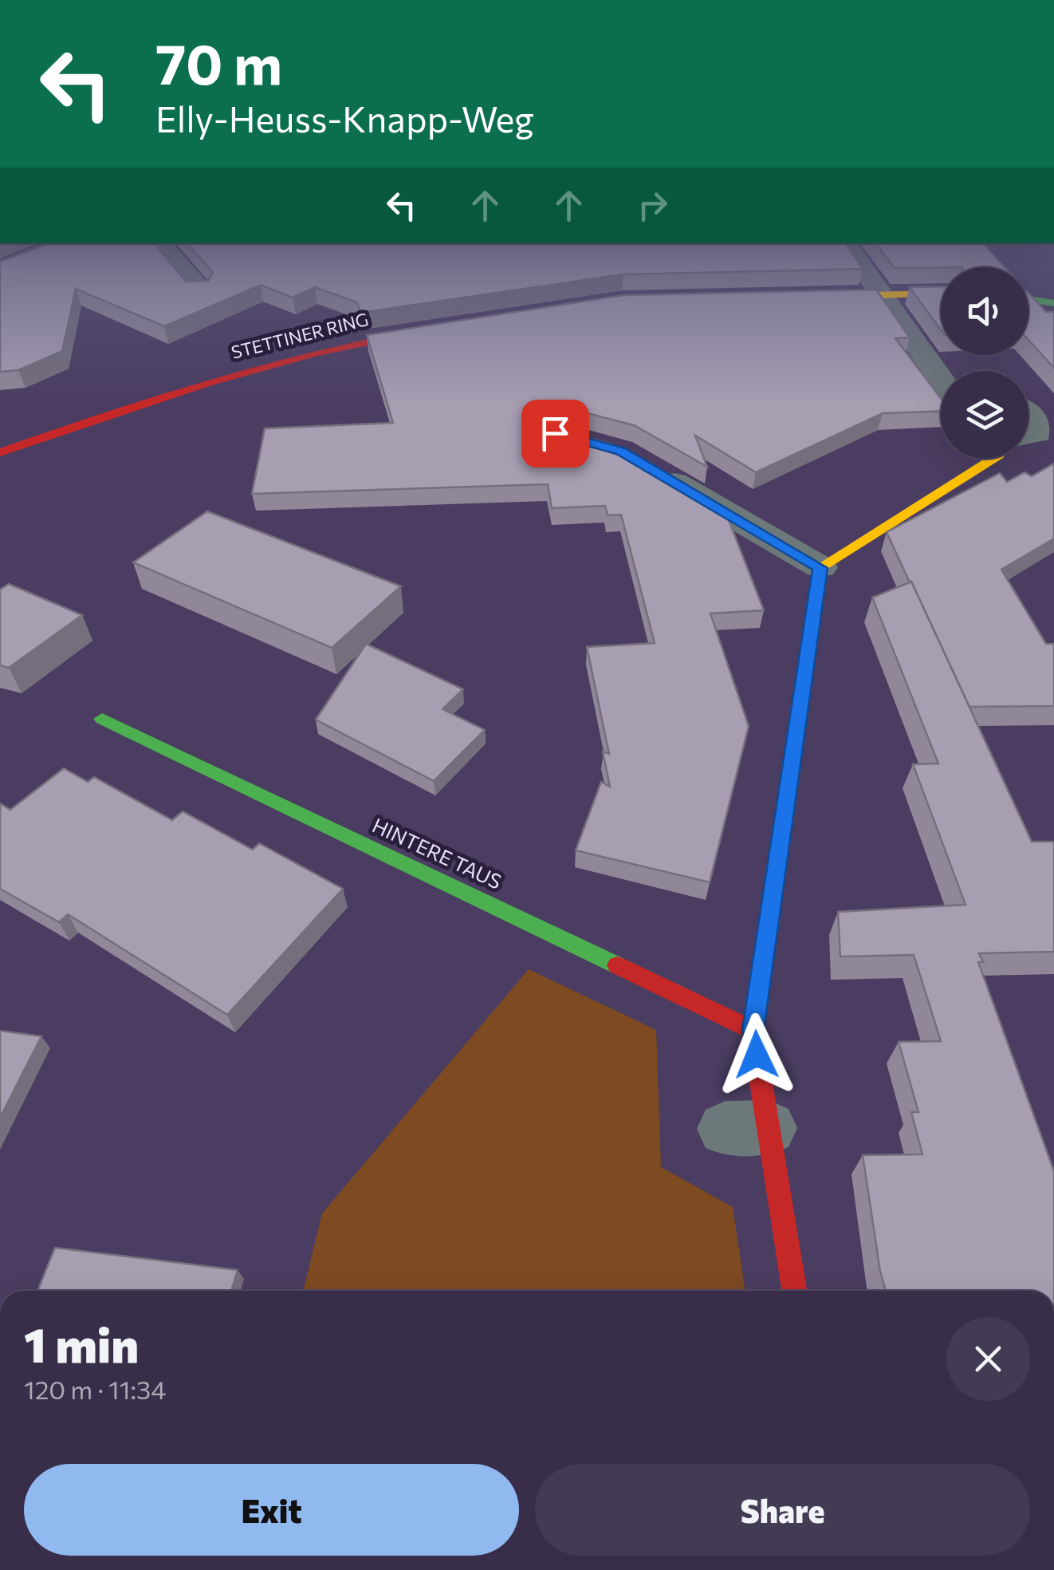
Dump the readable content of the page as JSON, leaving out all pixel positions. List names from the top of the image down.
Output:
{
  "streets": {
    "street": ["STETTINER RING", "HINTERE TAUS"]
  },
  "page": {
    "turn": ["70 m", "Elly-Heuss-Knapp-Weg"],
    "heading": ["1 min", "120 m · 11:34"],
    "buttons": ["Exit", "Share"]
  }
}
